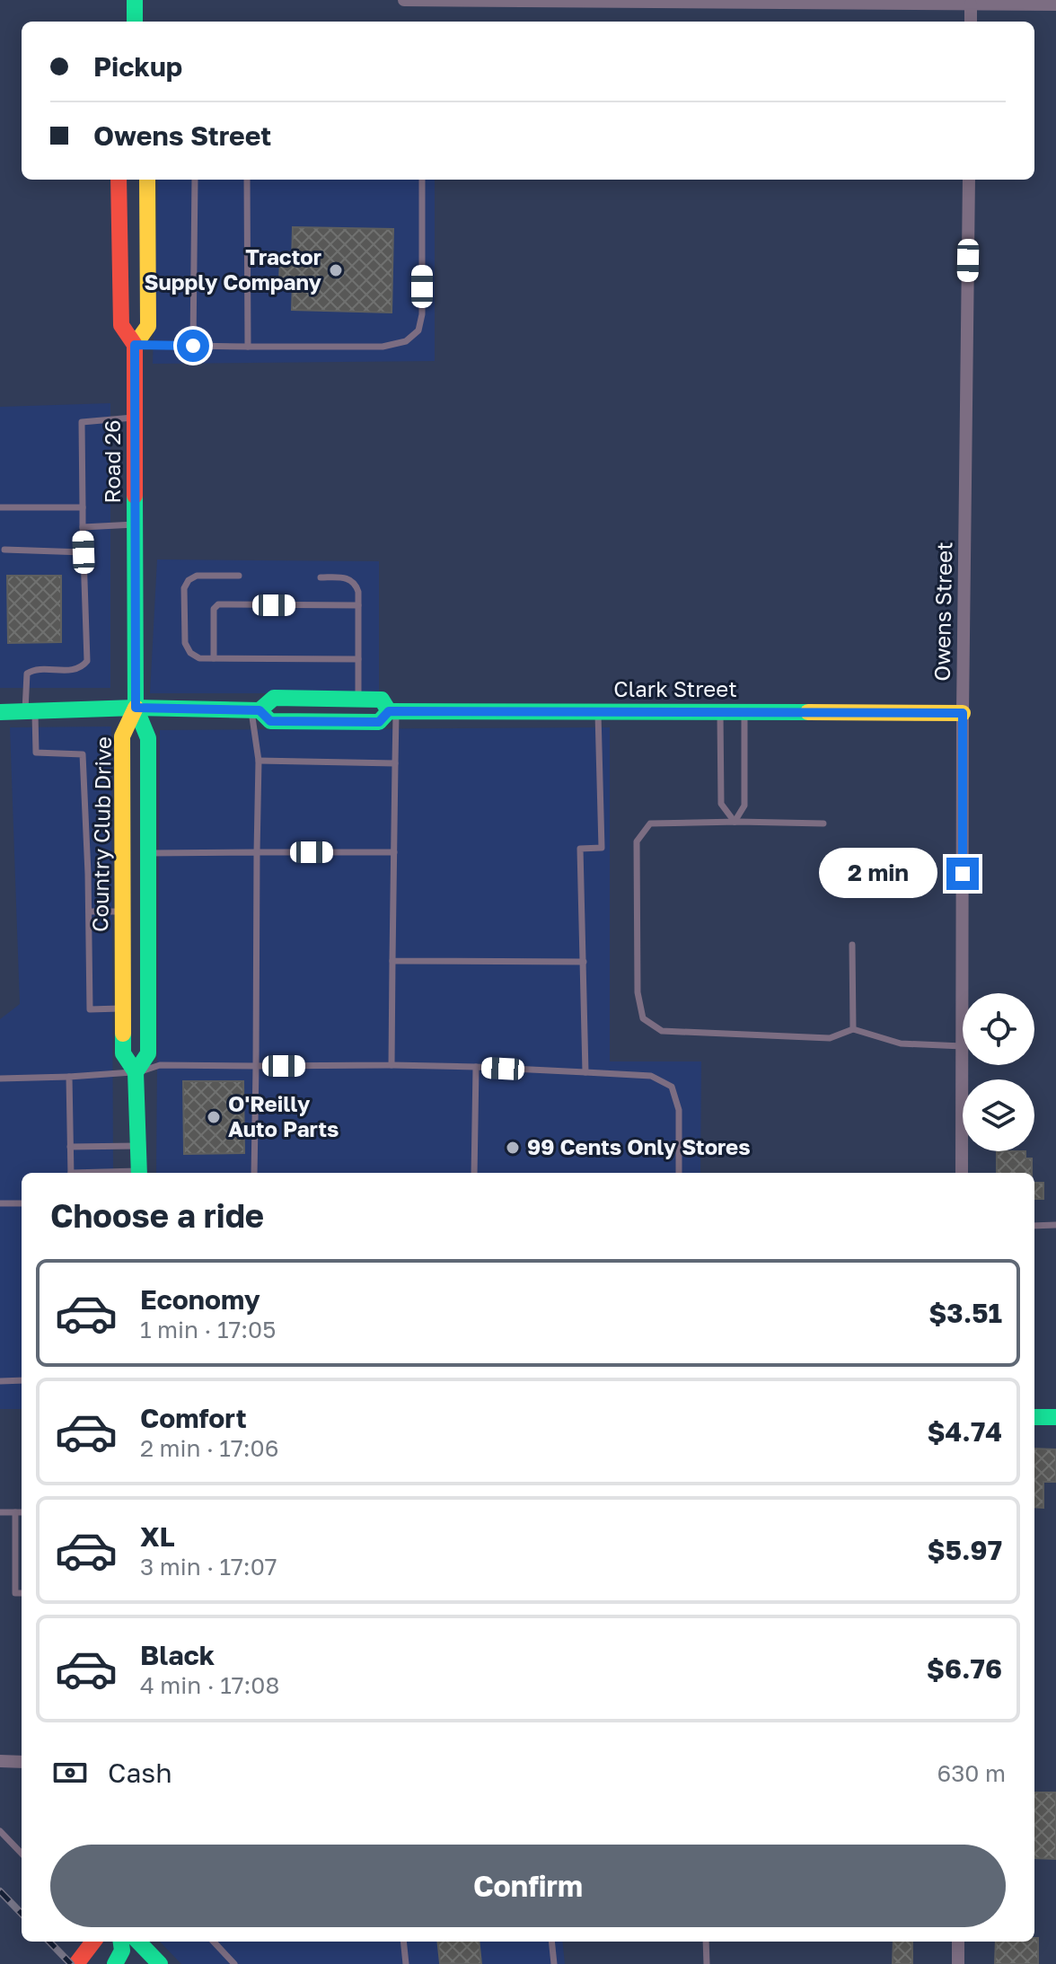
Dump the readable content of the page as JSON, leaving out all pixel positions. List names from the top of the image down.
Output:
{
  "streets": {
    "street": [
      "Road 26",
      "Owens Street",
      "Clark Street",
      "Country Club Drive"
    ]
  },
  "crossings": [
    ["Road 26", "Clark Street"],
    ["Road 26", "Country Club Drive"],
    ["Owens Street", "Clark Street"],
    ["Clark Street", "Country Club Drive"]
  ],
  "places": ["Tractor Supply Company", "O'Reilly Auto Parts", "99 Cents Only Stores"],
  "page": {
    "banner": ["Pickup", "Owens Street"],
    "bubble": "2 min",
    "heading": "Choose a ride",
    "list": [
      {
        "name": "Economy",
        "note": "1 min · 17:05",
        "value": "$3.51"
      },
      {
        "name": "Comfort",
        "note": "2 min · 17:06",
        "value": "$4.74"
      },
      {
        "name": "XL",
        "note": "3 min · 17:07",
        "value": "$5.97"
      },
      {
        "name": "Black",
        "note": "4 min · 17:08",
        "value": "$6.76"
      }
    ],
    "pay": ["Cash", "630 m"],
    "buttons": "Confirm"
  }
}
